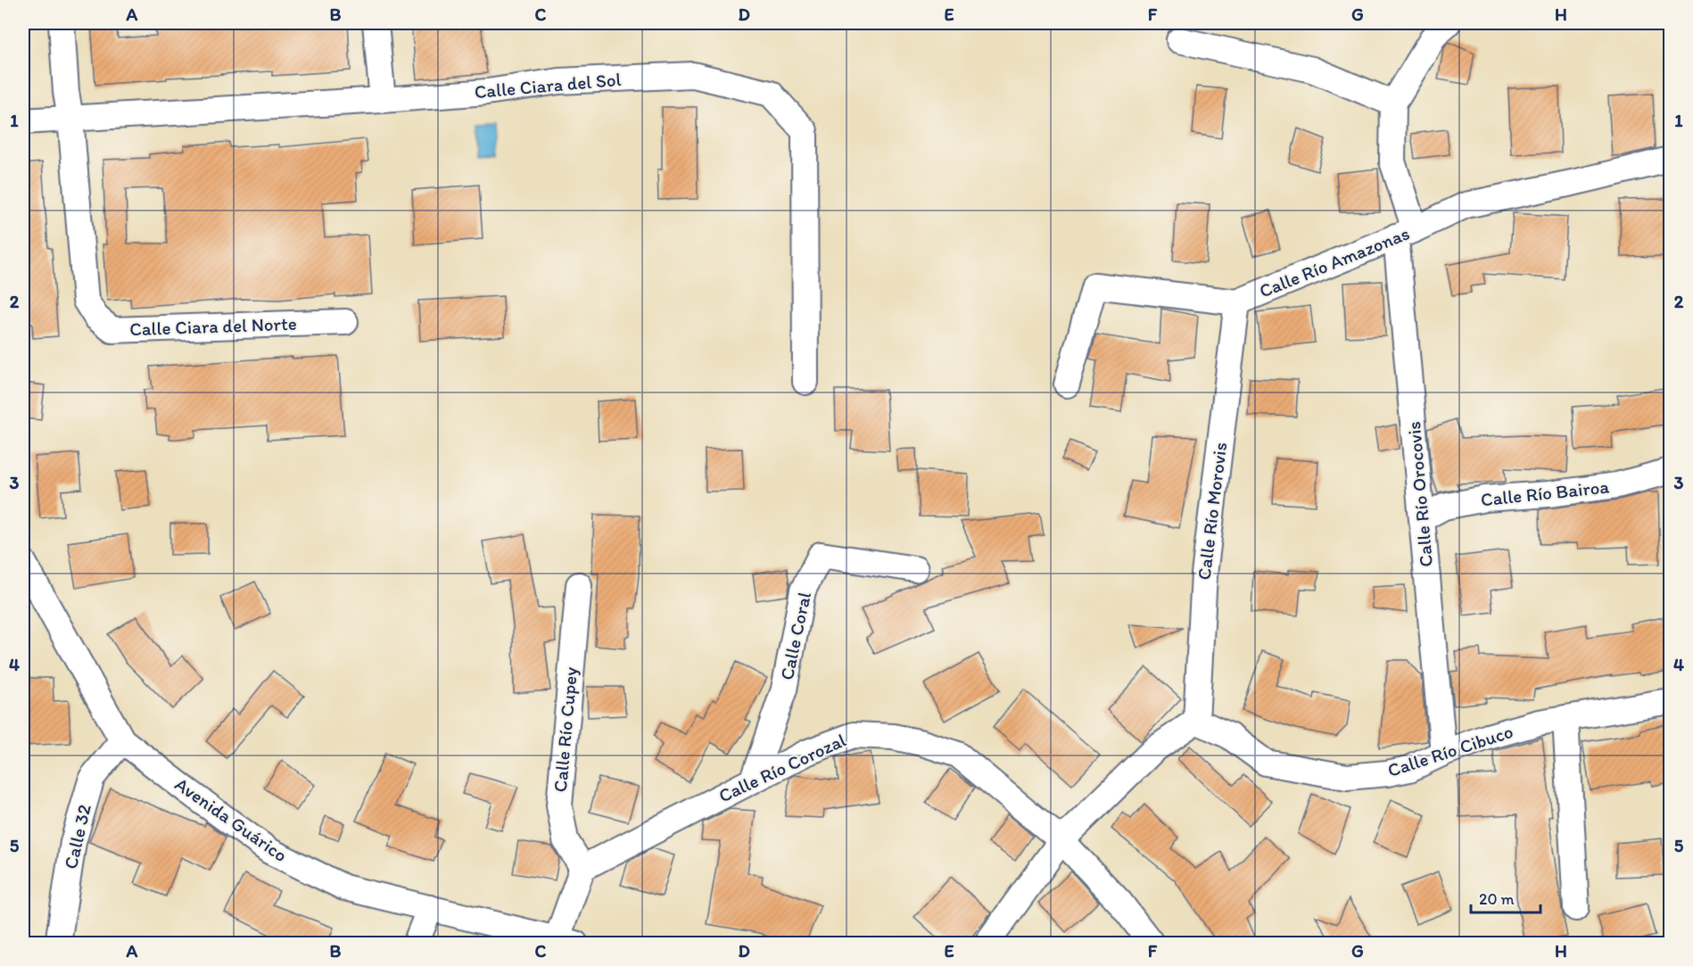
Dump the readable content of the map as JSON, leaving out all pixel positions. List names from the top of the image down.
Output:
{
  "streets": {
    "street": [
      "Calle Ciara del Sol",
      "Calle Río Amazonas",
      "Calle Ciara del Norte",
      "Calle Río Bairoa",
      "Calle Río Orocovis",
      "Calle Río Morovis",
      "Calle Coral",
      "Calle Río Cupey",
      "Calle Río Cibuco",
      "Calle Río Corozal",
      "Avenida Guárico",
      "Calle 32"
    ]
  },
  "crossings": [
    ["Calle Ciara del Sol", "Calle Ciara del Norte"],
    ["Calle Río Amazonas", "Calle Río Orocovis"],
    ["Calle Río Amazonas", "Calle Río Morovis"],
    ["Calle Río Bairoa", "Calle Río Orocovis"],
    ["Calle Río Orocovis", "Calle Río Cibuco"],
    ["Calle Río Morovis", "Calle Río Cibuco"],
    ["Calle Coral", "Calle Río Corozal"],
    ["Calle Río Cupey", "Calle Río Corozal"],
    ["Avenida Guárico", "Calle 32"]
  ],
  "scale_bar": "20 m",
  "grid": {
    "columns": [
      "A",
      "B",
      "C",
      "D",
      "E",
      "F",
      "G",
      "H"
    ],
    "rows": [
      "1",
      "2",
      "3",
      "4",
      "5"
    ]
  }
}
